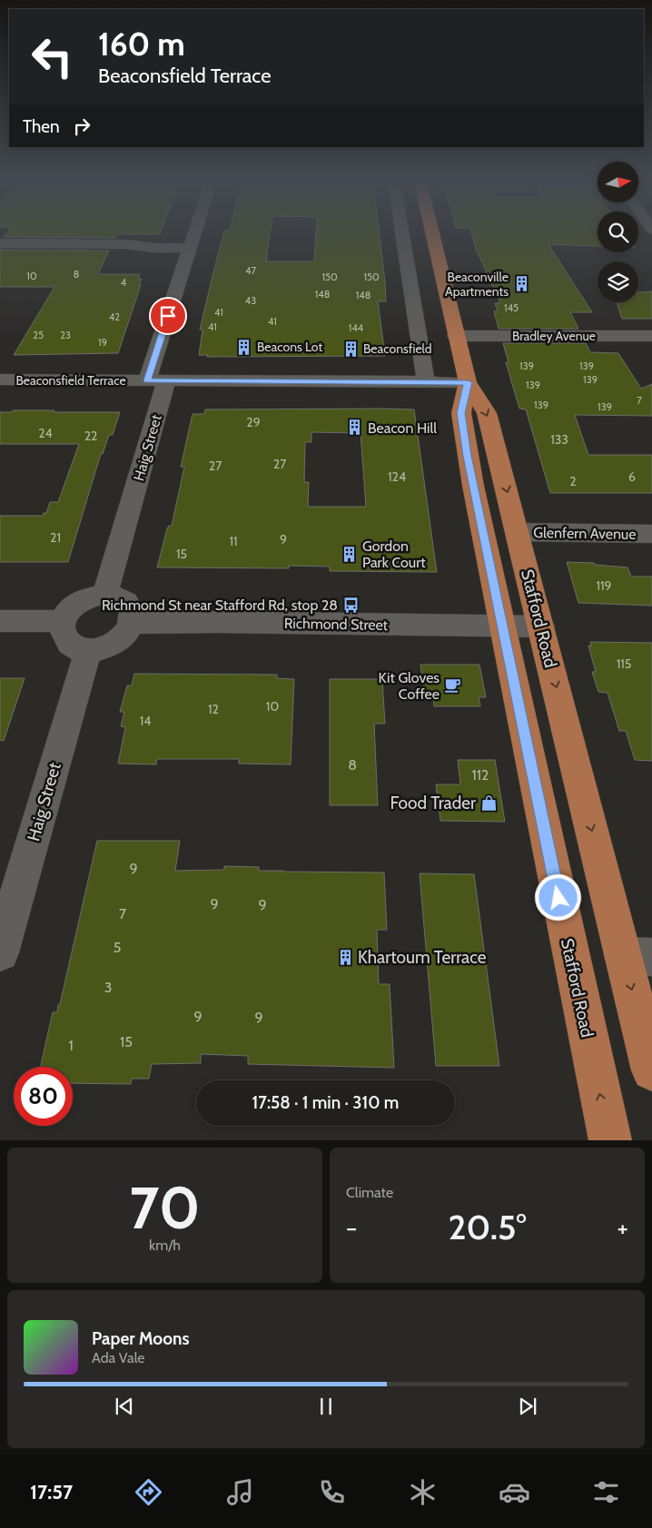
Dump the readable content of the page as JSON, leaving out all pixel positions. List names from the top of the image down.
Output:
{
  "streets": {
    "highway": ["Stafford Road"],
    "street": [
      "Bradley Avenue",
      "Beaconsfield Terrace",
      "Haig Street",
      "Glenfern Avenue",
      "Richmond Street"
    ]
  },
  "crossings": [
    ["Bradley Avenue", "Stafford Road"],
    ["Beaconsfield Terrace", "Haig Street"],
    ["Beaconsfield Terrace", "Stafford Road"],
    ["Haig Street", "Richmond Street"],
    ["Glenfern Avenue", "Stafford Road"],
    ["Stafford Road", "Richmond Street"]
  ],
  "places": {
    "building": [
      "Beaconville Apartments",
      "Beacons Lot",
      "Beaconsfield",
      "Beacon Hill",
      "Gordon Park Court",
      "Khartoum Terrace"
    ],
    "bus stop": ["Richmond St near Stafford Rd, stop 28"],
    "cafe": ["Kit Gloves Coffee"],
    "shop": ["Food Trader"]
  },
  "house_numbers": [
    "47",
    "8",
    "10",
    "150",
    "150",
    "4",
    "148",
    "148",
    "43",
    "145",
    "41",
    "42",
    "41",
    "41",
    "144",
    "25",
    "23",
    "19",
    "139",
    "139",
    "139",
    "139",
    "7",
    "139",
    "139",
    "29",
    "24",
    "22",
    "133",
    "27",
    "27",
    "124",
    "6",
    "2",
    "21",
    "9",
    "11",
    "15",
    "119",
    "115",
    "10",
    "12",
    "14",
    "8",
    "112",
    "9",
    "9",
    "9",
    "7",
    "5",
    "3",
    "9",
    "9",
    "15",
    "1"
  ],
  "north": "right",
  "page": {
    "turn": ["160 m", "Beaconsfield Terrace"],
    "then": "Then",
    "limit": "80",
    "trip": "17:58 · 1 min · 310 m",
    "tile": [
      ["70", "km/h"],
      "Climate"
    ],
    "heat": ["−", "20.5°", "+"],
    "song": ["Paper Moons", "Ada Vale"],
    "tabs": "17:57"
  }
}
